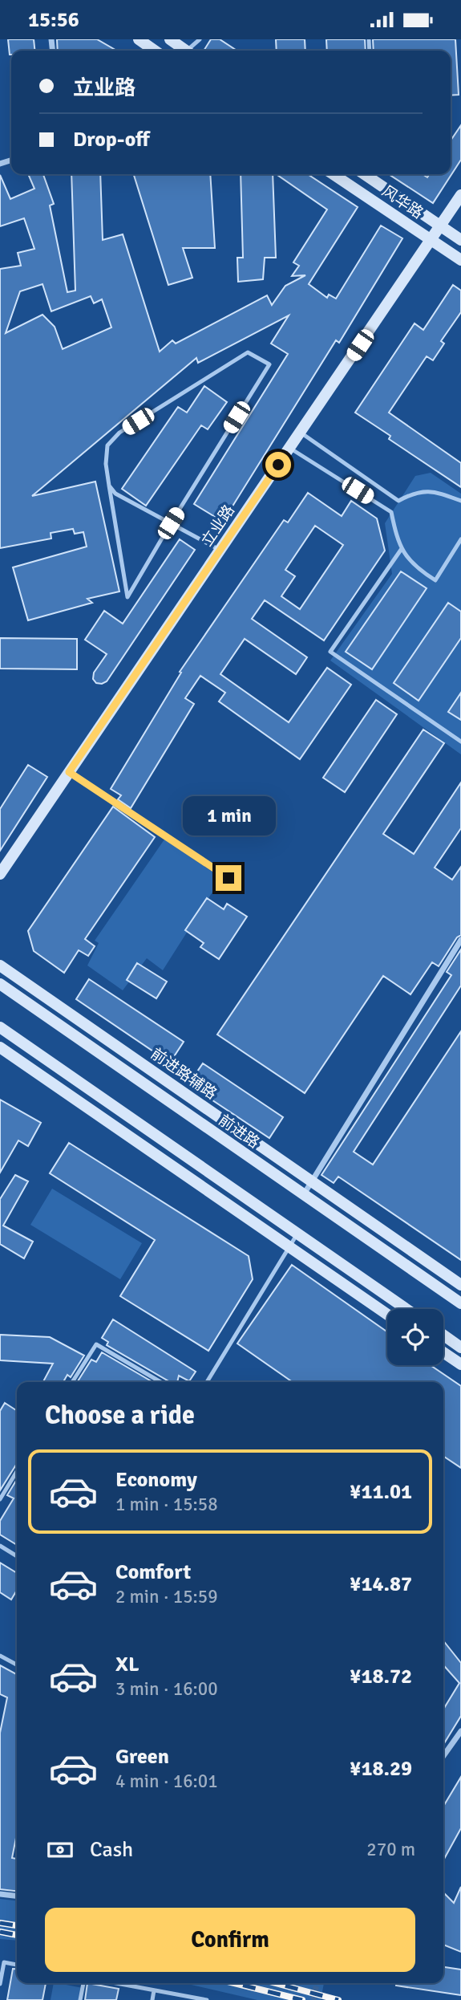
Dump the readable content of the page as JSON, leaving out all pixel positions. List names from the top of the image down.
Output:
{
  "streets": {
    "street": [
      "风华路",
      "立业路",
      "前进路辅路",
      "前进路"
    ]
  },
  "crossings": [
    ["风华路", "立业路"]
  ],
  "page": {
    "status": "15:56",
    "banner": ["立业路", "Drop-off"],
    "bubble": "1 min",
    "heading": "Choose a ride",
    "list": [
      {
        "name": "Economy",
        "note": "1 min · 15:58",
        "value": "¥11.01"
      },
      {
        "name": "Comfort",
        "note": "2 min · 15:59",
        "value": "¥14.87"
      },
      {
        "name": "XL",
        "note": "3 min · 16:00",
        "value": "¥18.72"
      },
      {
        "name": "Green",
        "note": "4 min · 16:01",
        "value": "¥18.29"
      }
    ],
    "pay": ["Cash", "270 m"],
    "buttons": "Confirm"
  }
}
